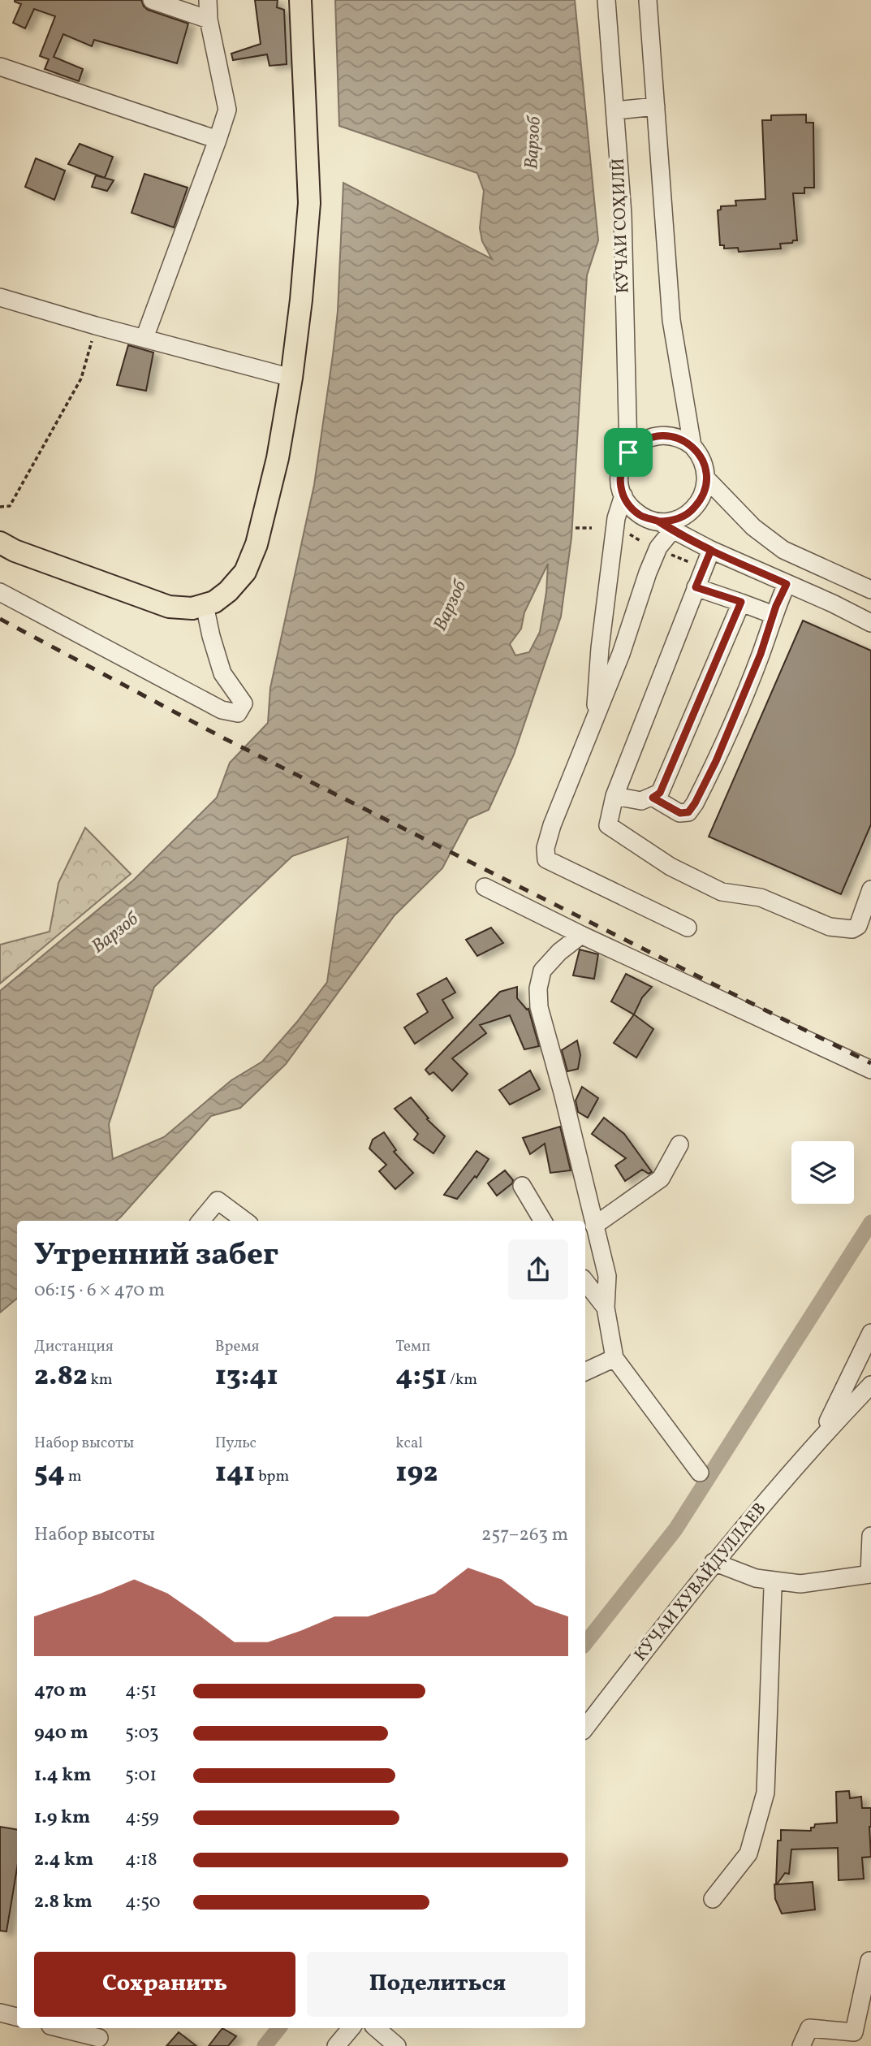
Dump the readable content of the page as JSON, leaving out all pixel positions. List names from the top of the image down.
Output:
{
  "streets": {
    "street": ["КӮЧАИ СОҲИЛӢ", "КӮЧАИ ХУВАЙДУЛЛАЕВ"]
  },
  "water": ["Варзоб"],
  "page": {
    "heading": ["Утренний забег", "06:15 · 6 × 470 m"],
    "stats": [
      ["Дистанция", "2.82 km"],
      ["Время", "13:41"],
      ["Темп", "4:51 /km"],
      ["Набор высоты", "54 m"],
      ["Пульс", "141 bpm"],
      ["kcal", "192"]
    ],
    "chart": ["Набор высоты", "257–263 m"],
    "list": [
      {
        "name": "470 m",
        "note": "4:51"
      },
      {
        "name": "940 m",
        "note": "5:03"
      },
      {
        "name": "1.4 km",
        "note": "5:01"
      },
      {
        "name": "1.9 km",
        "note": "4:59"
      },
      {
        "name": "2.4 km",
        "note": "4:18"
      },
      {
        "name": "2.8 km",
        "note": "4:50"
      }
    ],
    "buttons": ["Сохранить", "Поделиться"]
  }
}
